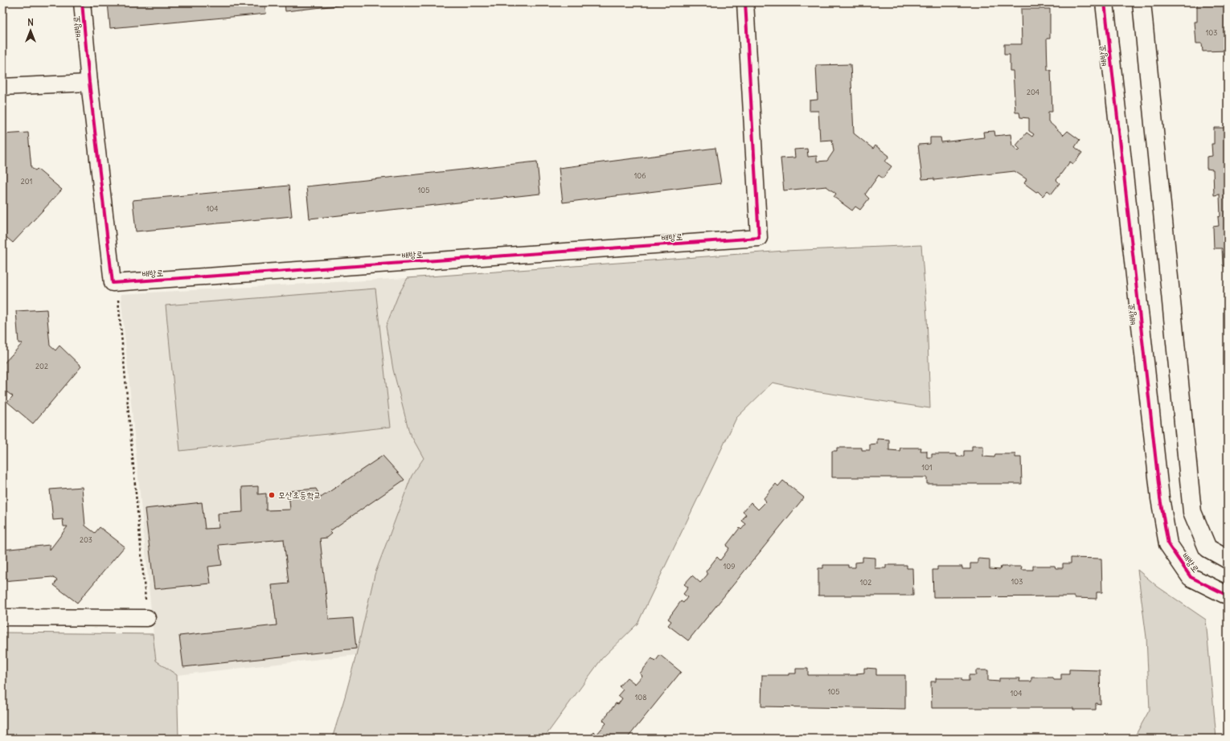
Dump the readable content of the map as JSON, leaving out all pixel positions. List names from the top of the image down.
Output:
{
  "streets": {
    "street": ["배방로"]
  },
  "places": ["모산초등학교"],
  "house_numbers": [
    "103",
    "204",
    "106",
    "201",
    "105",
    "104",
    "202",
    "101",
    "203",
    "109",
    "103",
    "102",
    "105",
    "104",
    "108"
  ],
  "north": "top"
}
